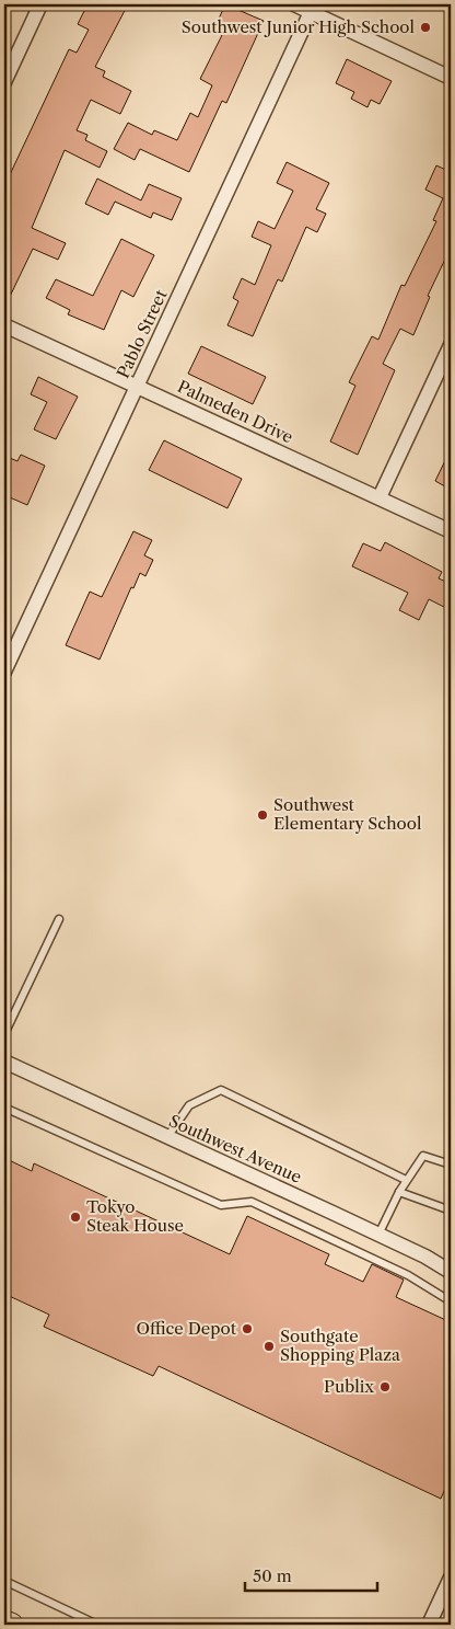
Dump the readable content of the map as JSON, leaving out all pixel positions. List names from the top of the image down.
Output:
{
  "streets": {
    "street": ["Pablo Street", "Palmeden Drive", "Southwest Avenue"]
  },
  "crossings": [
    ["Pablo Street", "Palmeden Drive"]
  ],
  "places": [
    "Southwest Junior High School",
    "Southwest Elementary School",
    "Tokyo Steak House",
    "Office Depot",
    "Southgate Shopping Plaza",
    "Publix"
  ],
  "scale_bar": "50 m"
}
